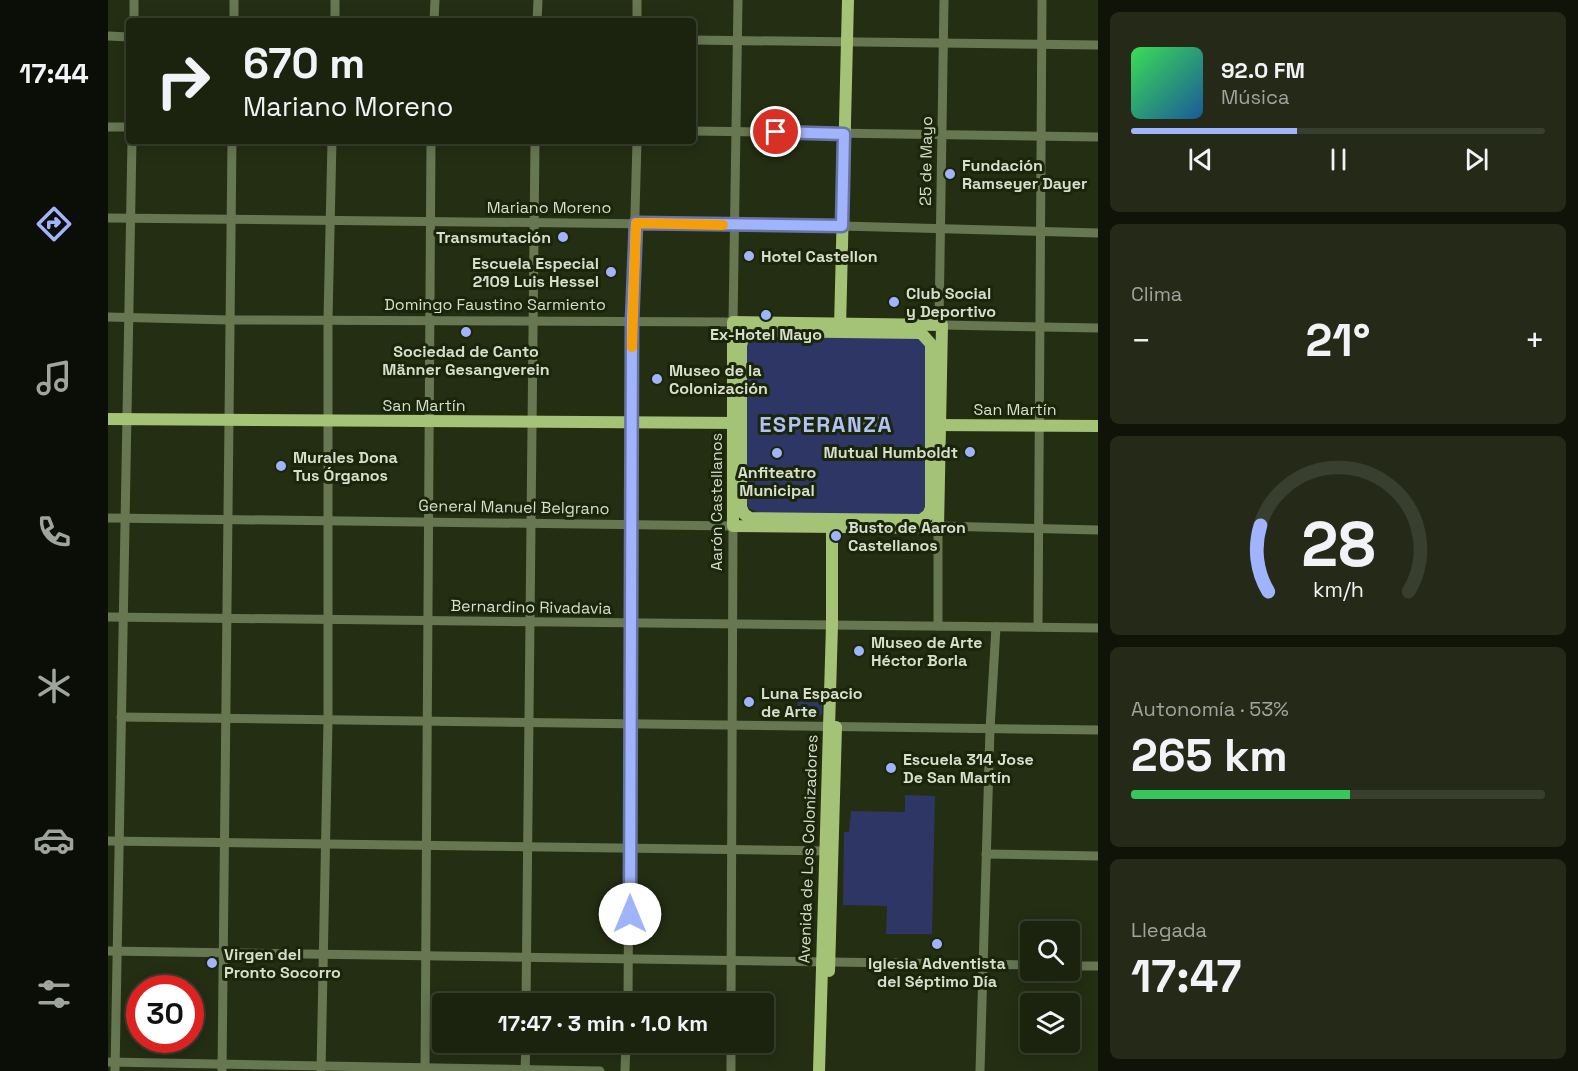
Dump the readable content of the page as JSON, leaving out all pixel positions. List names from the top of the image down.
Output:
{
  "streets": {
    "main road": [
      "25 de Mayo",
      "Domingo Faustino Sarmiento",
      "San Martín",
      "Aarón Castellanos",
      "General Manuel Belgrano",
      "Avenida de Los Colonizadores"
    ],
    "street": ["Mariano Moreno", "Bernardino Rivadavia"]
  },
  "crossings": [
    ["25 de Mayo", "Mariano Moreno"],
    ["25 de Mayo", "Domingo Faustino Sarmiento"],
    ["25 de Mayo", "San Martín"],
    ["25 de Mayo", "General Manuel Belgrano"],
    ["25 de Mayo", "Bernardino Rivadavia"],
    ["Mariano Moreno", "Aarón Castellanos"],
    ["Domingo Faustino Sarmiento", "Aarón Castellanos"],
    ["San Martín", "Aarón Castellanos"],
    ["Aarón Castellanos", "General Manuel Belgrano"],
    ["Aarón Castellanos", "Bernardino Rivadavia"],
    ["General Manuel Belgrano", "Avenida de Los Colonizadores"],
    ["Bernardino Rivadavia", "Avenida de Los Colonizadores"]
  ],
  "districts": ["ESPERANZA"],
  "places": [
    "Fundación Ramseyer Dayer",
    "Transmutación",
    "Hotel Castellon",
    "Escuela Especial 2109 Luis Hessel",
    "Club Social y Deportivo",
    "Ex-Hotel Mayo",
    "Sociedad de Canto Männer Gesangverein",
    "Museo de la Colonización",
    "Mutual Humboldt",
    "Anfiteatro Municipal",
    "Murales Dona Tus Órganos",
    "Busto de Aaron Castellanos",
    "Museo de Arte Héctor Borla",
    "Luna Espacio de Arte",
    "Escuela 314 Jose De San Martín",
    "Iglesia Adventista del Séptimo Día",
    "Virgen del Pronto Socorro"
  ],
  "page": {
    "tabs": "17:44",
    "turn": ["670 m", "Mariano Moreno"],
    "song": ["92.0 FM", "Música"],
    "tile": [
      "Clima",
      ["Autonomía · 53%", "265 km"],
      ["Llegada", "17:47"]
    ],
    "heat": ["−", "21°", "+"],
    "limit": "30",
    "trip": "17:47 · 3 min · 1.0 km",
    "gauge": ["28", "km/h"]
  }
}
